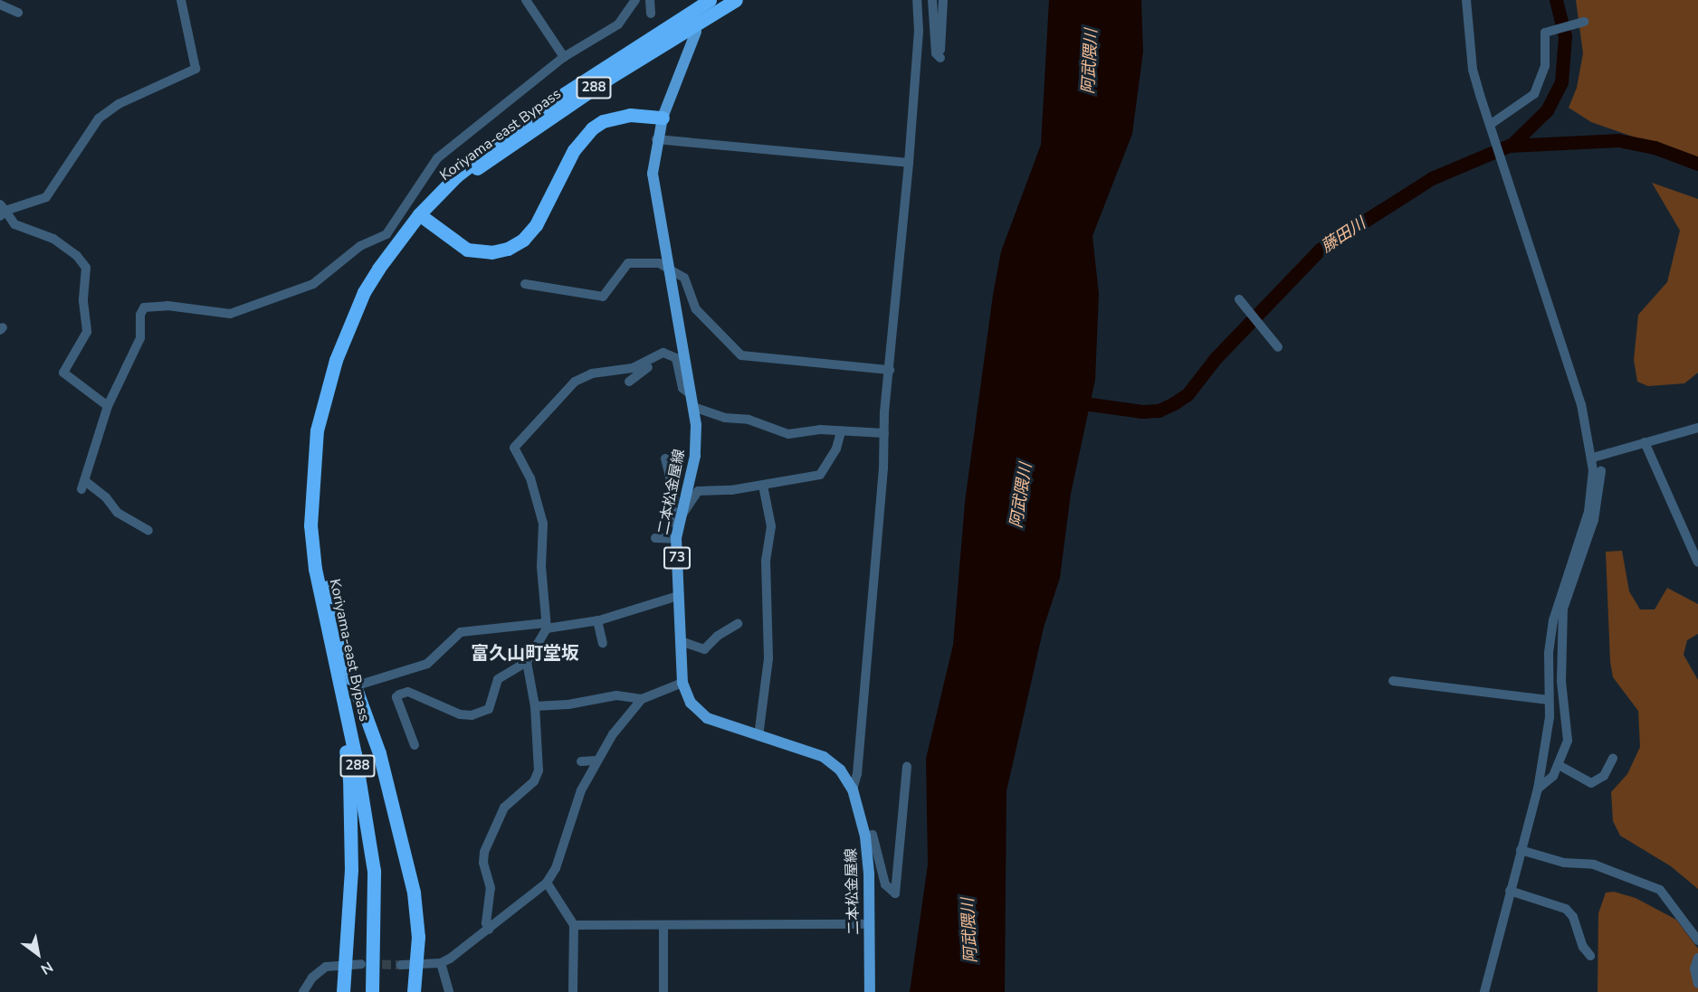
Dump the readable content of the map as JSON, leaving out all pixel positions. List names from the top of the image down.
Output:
{
  "streets": {
    "highway": ["288", "Koriyama-east Bypass"],
    "main road": ["二本松金屋線", "73"]
  },
  "districts": ["富久山町堂坂"],
  "water": ["阿武隈川", "藤田川"],
  "north": "bottom right"
}
